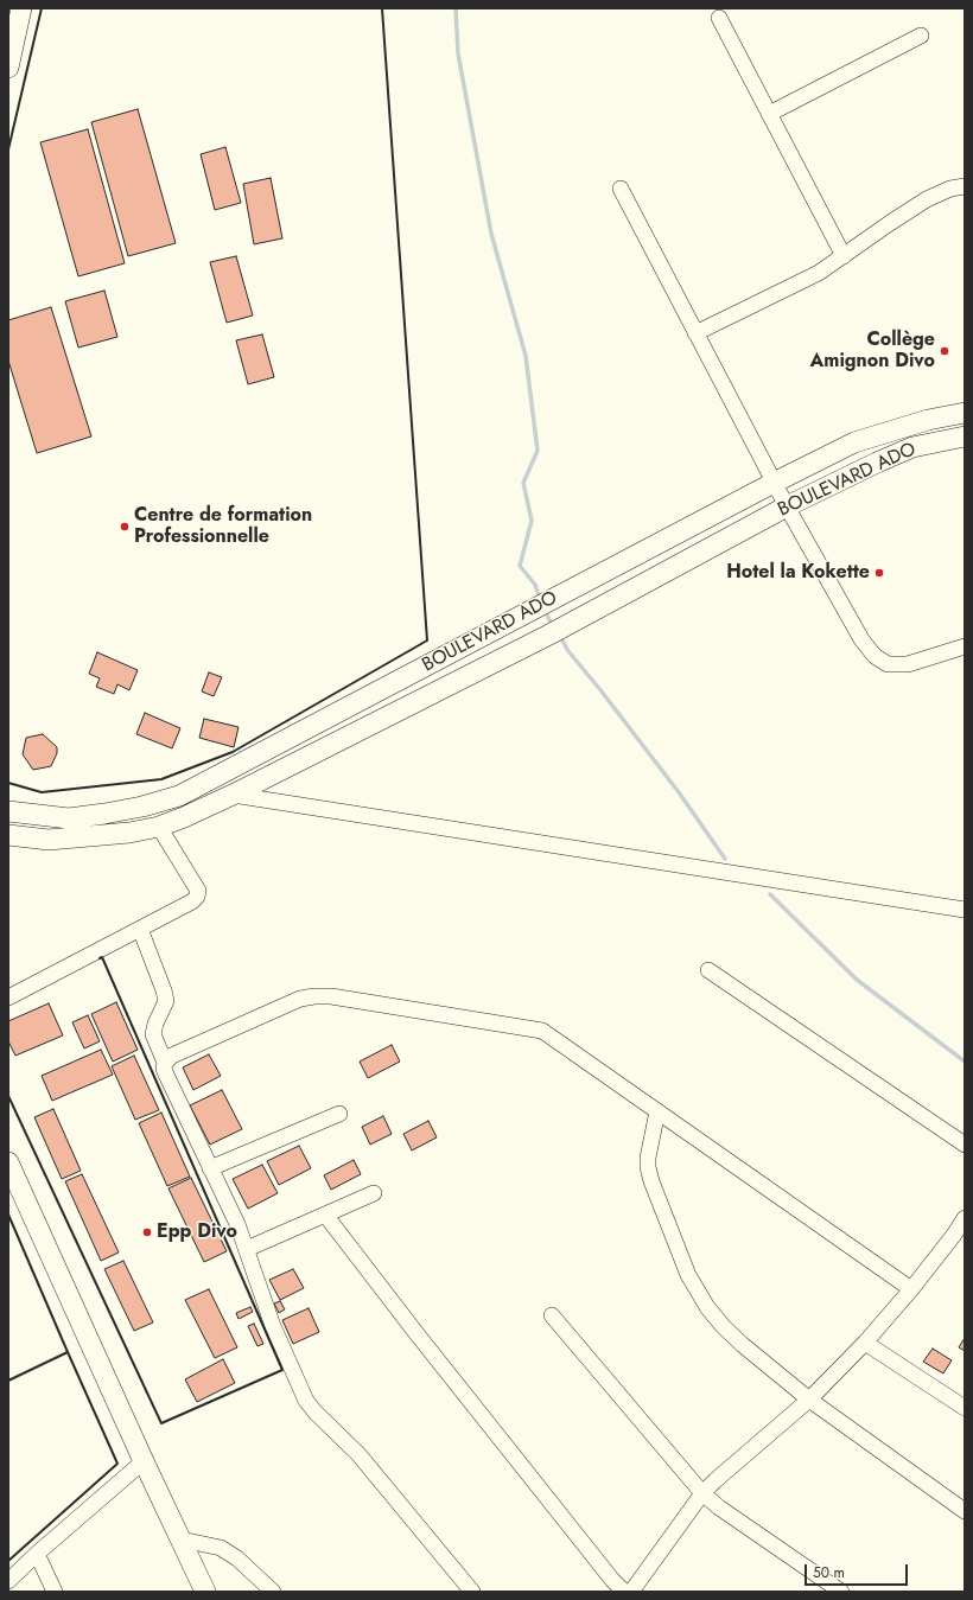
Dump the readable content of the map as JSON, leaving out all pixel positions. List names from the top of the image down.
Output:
{
  "streets": {
    "main road": ["BOULEVARD ADO"]
  },
  "places": [
    "Collège Amignon Divo",
    "Centre de formation Professionnelle",
    "Hotel la Kokette",
    "Epp Divo"
  ],
  "scale_bar": "50 m"
}
